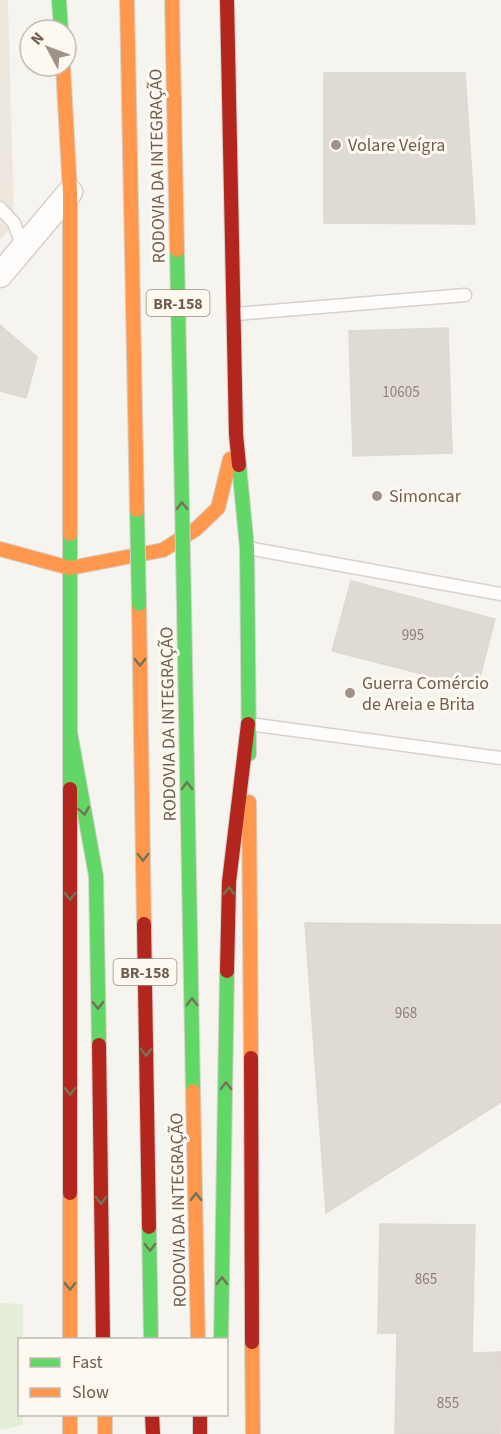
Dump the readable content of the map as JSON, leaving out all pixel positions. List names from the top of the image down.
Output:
{
  "streets": {
    "main road": ["RODOVIA DA INTEGRAÇÃO", "BR-158"]
  },
  "places": ["Volare Veígra", "Simoncar", "Guerra Comércio de Areia e Brita"],
  "house_numbers": [
    "10605",
    "995",
    "968",
    "865",
    "855"
  ],
  "legend": ["Fast", "Slow"],
  "north": "top left"
}
